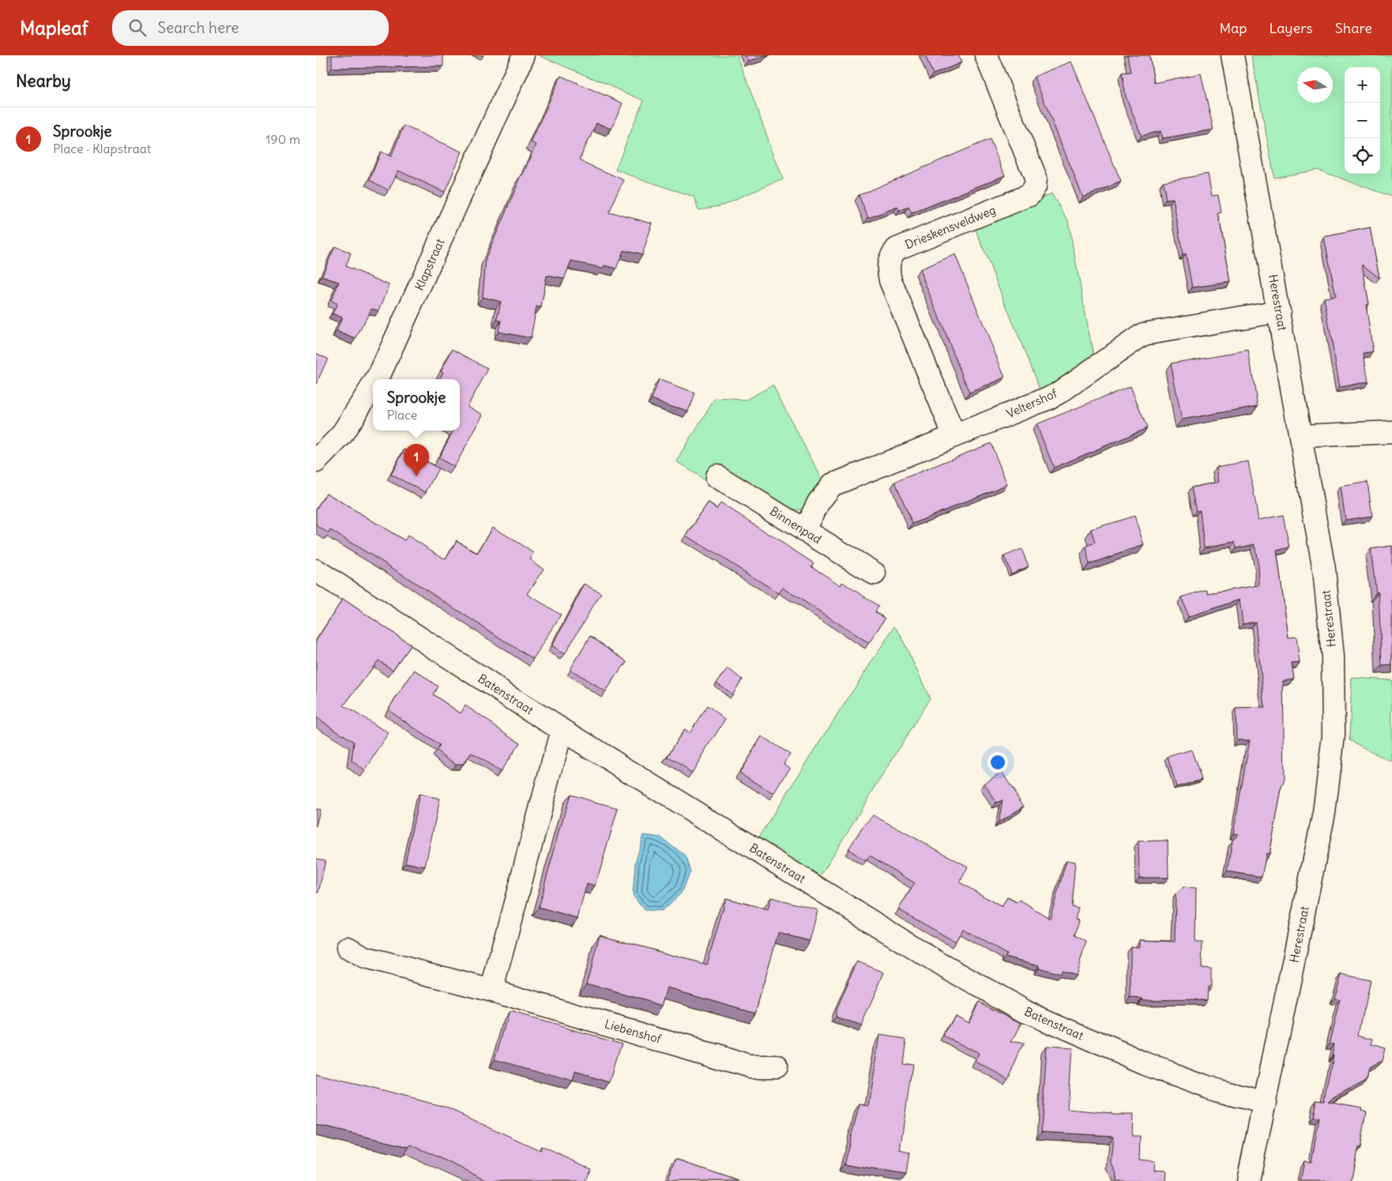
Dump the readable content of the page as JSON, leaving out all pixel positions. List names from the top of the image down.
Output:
{
  "streets": {
    "street": [
      "Drieskensveldweg",
      "Klapstraat",
      "Herestraat",
      "Veltershof",
      "Binnenpad",
      "Batenstraat",
      "Liebenshof"
    ]
  },
  "crossings": [
    ["Drieskensveldweg", "Veltershof"],
    ["Herestraat", "Veltershof"],
    ["Herestraat", "Batenstraat"],
    ["Veltershof", "Binnenpad"]
  ],
  "north": "left",
  "page": {
    "header": "Mapleaf",
    "search": "Search here",
    "nav": ["Map", "Layers", "Share"],
    "heading": "Nearby",
    "map_buttons": ["+", "−"],
    "list": [
      {
        "mark": "1",
        "name": "Sprookje",
        "note": "Place · Klapstraat",
        "value": "190 m"
      }
    ],
    "popup": ["Sprookje", "Place"],
    "pins": "1"
  }
}
